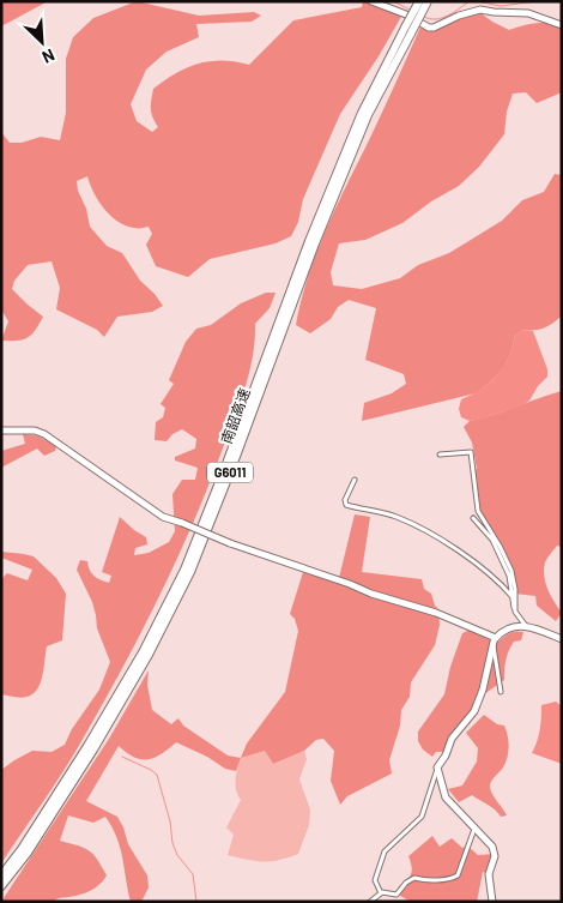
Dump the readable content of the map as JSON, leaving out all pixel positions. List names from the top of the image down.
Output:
{
  "streets": {
    "highway": ["南韶高速", "G6011"]
  },
  "north": "bottom right"
}
